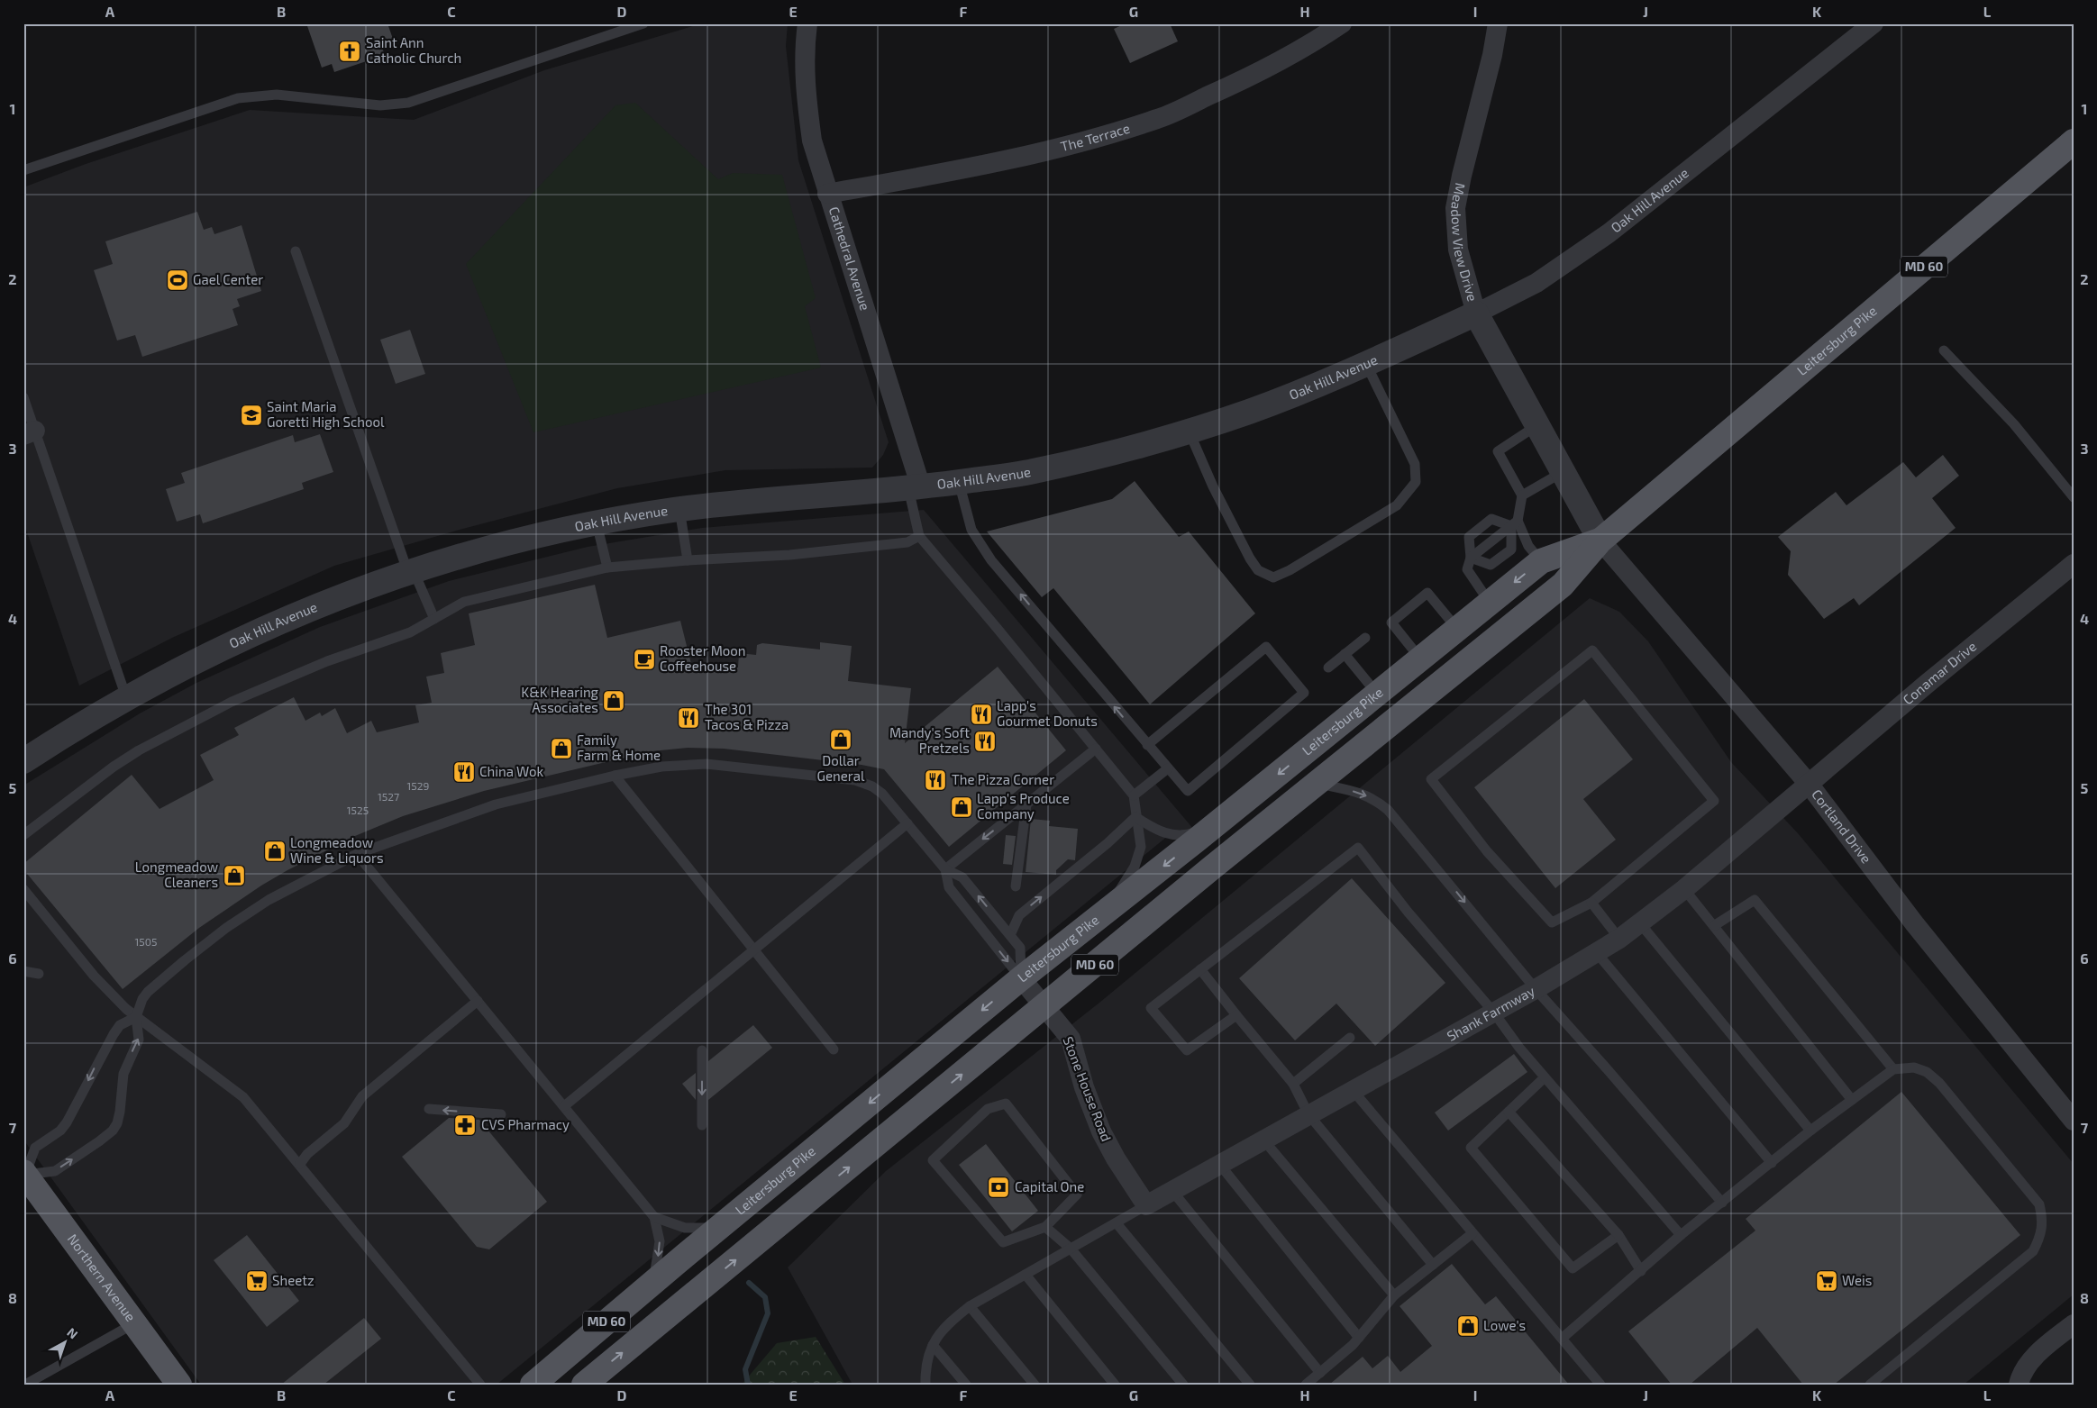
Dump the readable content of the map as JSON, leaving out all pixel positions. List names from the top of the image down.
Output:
{
  "streets": {
    "main road": ["MD 60", "Leitersburg Pike", "Northern Avenue"],
    "street": [
      "The Terrace",
      "Oak Hill Avenue",
      "Meadow View Drive",
      "Cathedral Avenue",
      "Conamar Drive",
      "Cortland Drive",
      "Shank Farmway",
      "Stone House Road"
    ]
  },
  "crossings": [
    ["The Terrace", "Cathedral Avenue"],
    ["Oak Hill Avenue", "Meadow View Drive"],
    ["Oak Hill Avenue", "Cathedral Avenue"],
    ["Meadow View Drive", "Leitersburg Pike"],
    ["Meadow View Drive", "Cortland Drive"],
    ["Leitersburg Pike", "Cortland Drive"],
    ["Leitersburg Pike", "Stone House Road"],
    ["Conamar Drive", "Cortland Drive"],
    ["Conamar Drive", "Shank Farmway"],
    ["Cortland Drive", "Shank Farmway"],
    ["Shank Farmway", "Stone House Road"]
  ],
  "places": {
    "church": ["Saint Ann Catholic Church"],
    "sports": ["Gael Center"],
    "school or university": ["Saint Maria Goretti High School"],
    "cafe": ["Rooster Moon Coffeehouse"],
    "shop": [
      "K&K Hearing Associates",
      "Dollar General",
      "Family Farm & Home",
      "Lapp's Produce Company",
      "Longmeadow Wine & Liquors",
      "Longmeadow Cleaners",
      "Lowe's"
    ],
    "restaurant": [
      "Lapp's Gourmet Donuts",
      "The 301 Tacos & Pizza",
      "Mandy's Soft Pretzels",
      "China Wok",
      "The Pizza Corner"
    ],
    "pharmacy": ["CVS Pharmacy"],
    "bank": ["Capital One"],
    "supermarket": ["Sheetz", "Weis"]
  },
  "house_numbers": [
    "1529",
    "1527",
    "1525",
    "1505"
  ],
  "north": "top right",
  "grid": {
    "columns": [
      "A",
      "B",
      "C",
      "D",
      "E",
      "F",
      "G",
      "H",
      "I",
      "J",
      "K",
      "L"
    ],
    "rows": [
      "1",
      "2",
      "3",
      "4",
      "5",
      "6",
      "7",
      "8"
    ]
  }
}
